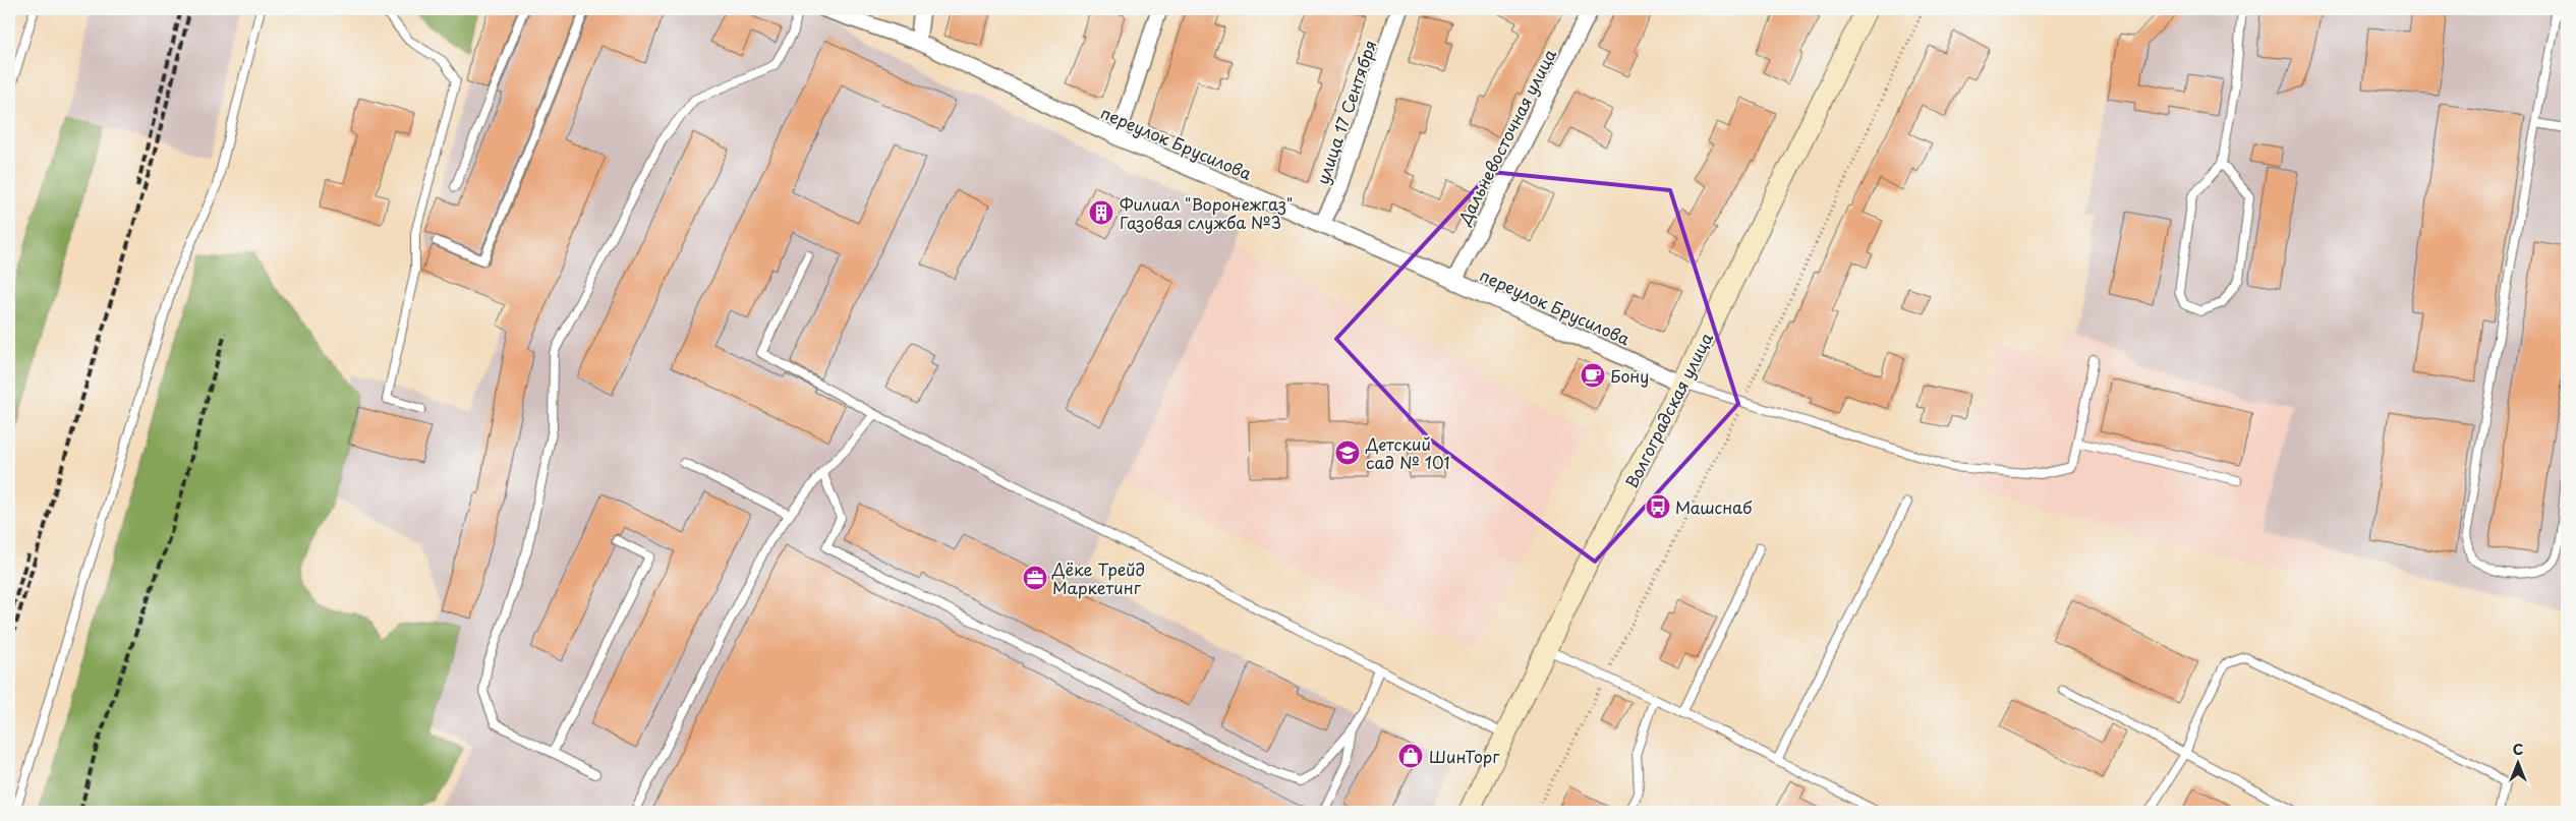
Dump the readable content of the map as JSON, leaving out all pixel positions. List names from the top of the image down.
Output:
{
  "streets": {
    "main road": ["Волгоградская улица"],
    "street": ["улица 17 Сентября", "Дальневосточная улица", "переулок Брусилова"]
  },
  "crossings": [
    ["улица 17 Сентября", "переулок Брусилова"],
    ["Дальневосточная улица", "переулок Брусилова"],
    ["переулок Брусилова", "Волгоградская улица"]
  ],
  "places": {
    "building": ["Филиал \"Воронежгаз\" Газовая служба №3"],
    "cafe": ["Бону"],
    "school or university": ["Детский сад № 101"],
    "bus stop": ["Машснаб"],
    "office": ["Дёке Трейд Маркетинг"],
    "shop": ["ШинТорг"]
  },
  "north": "top"
}
